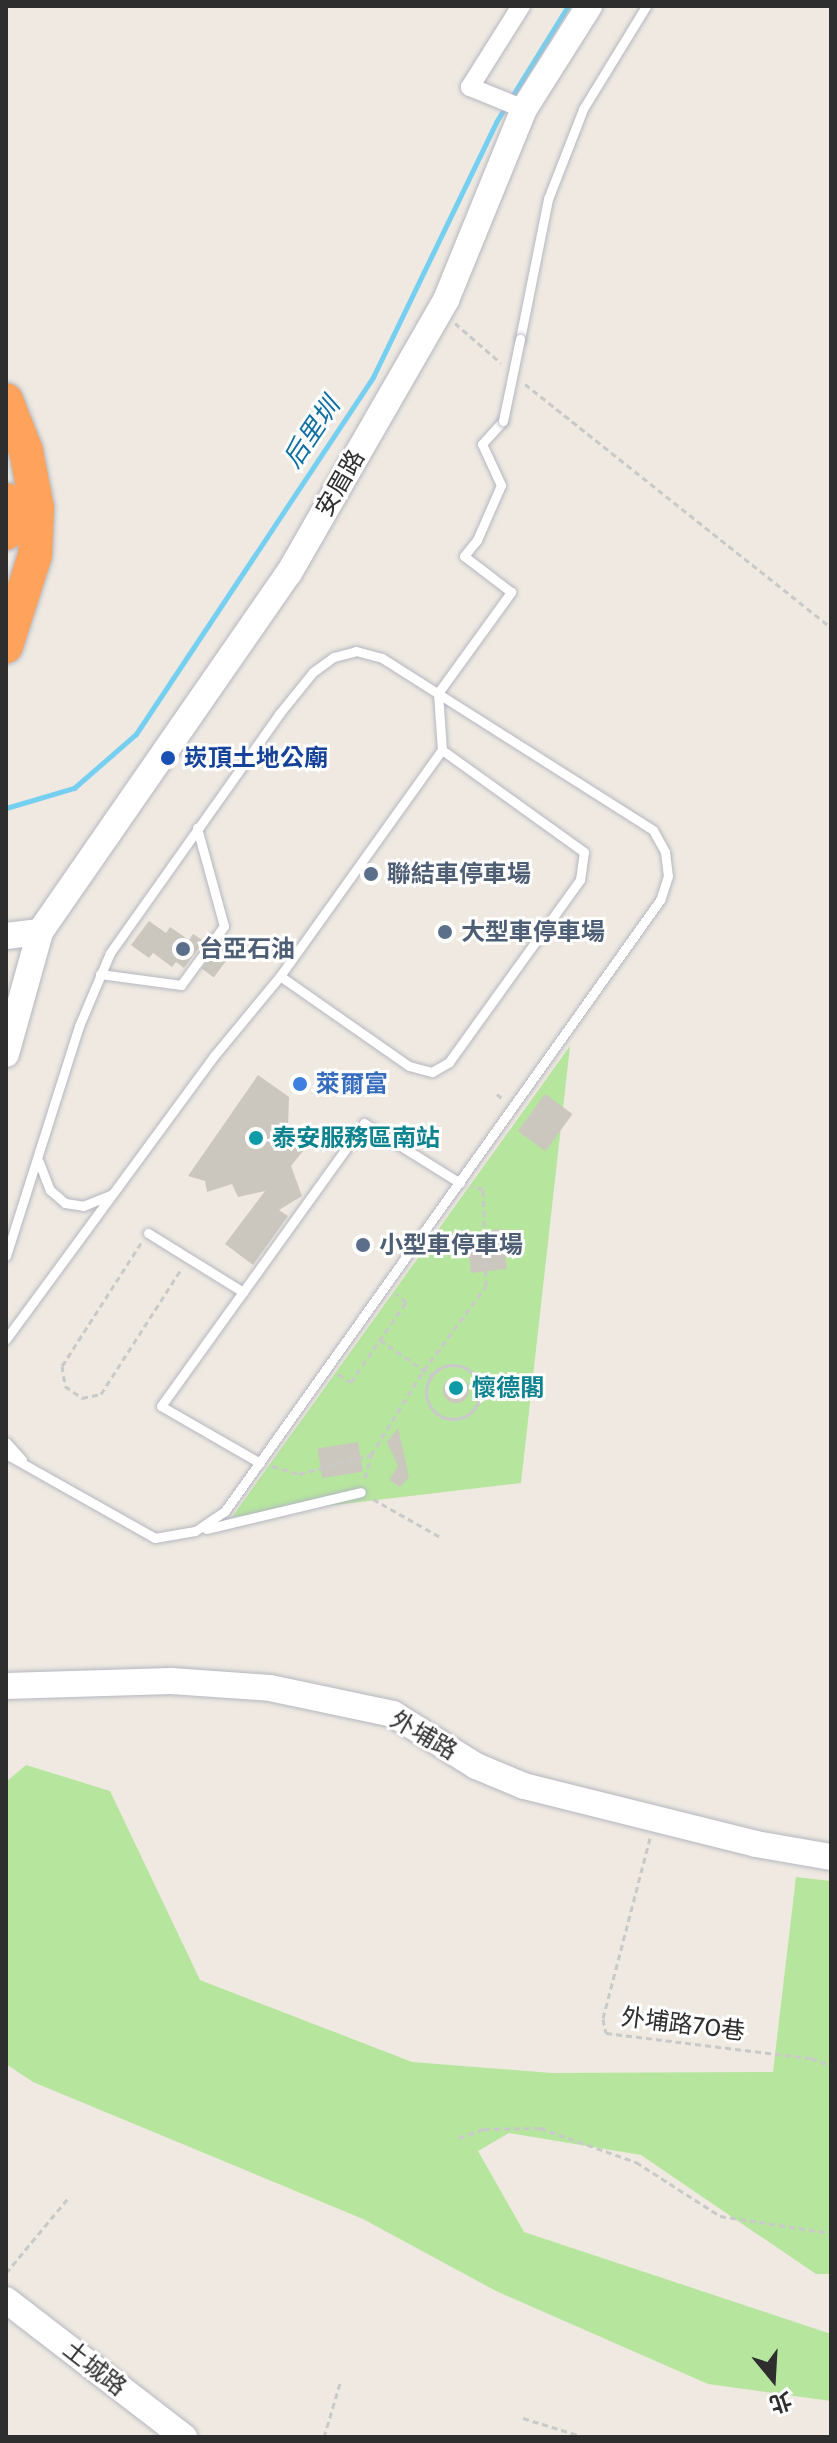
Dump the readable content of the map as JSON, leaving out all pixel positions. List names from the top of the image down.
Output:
{
  "streets": {
    "street": ["安眉路", "外埔路", "土城路"],
    "path": ["外埔路70巷"]
  },
  "crossings": [
    ["外埔路", "外埔路70巷"]
  ],
  "water": ["后里圳"],
  "places": [
    "崁頂土地公廟",
    "聯結車停車場",
    "大型車停車場",
    "台亞石油",
    "萊爾富",
    "泰安服務區南站",
    "小型車停車場",
    "懷德閣"
  ],
  "north": "bottom"
}
